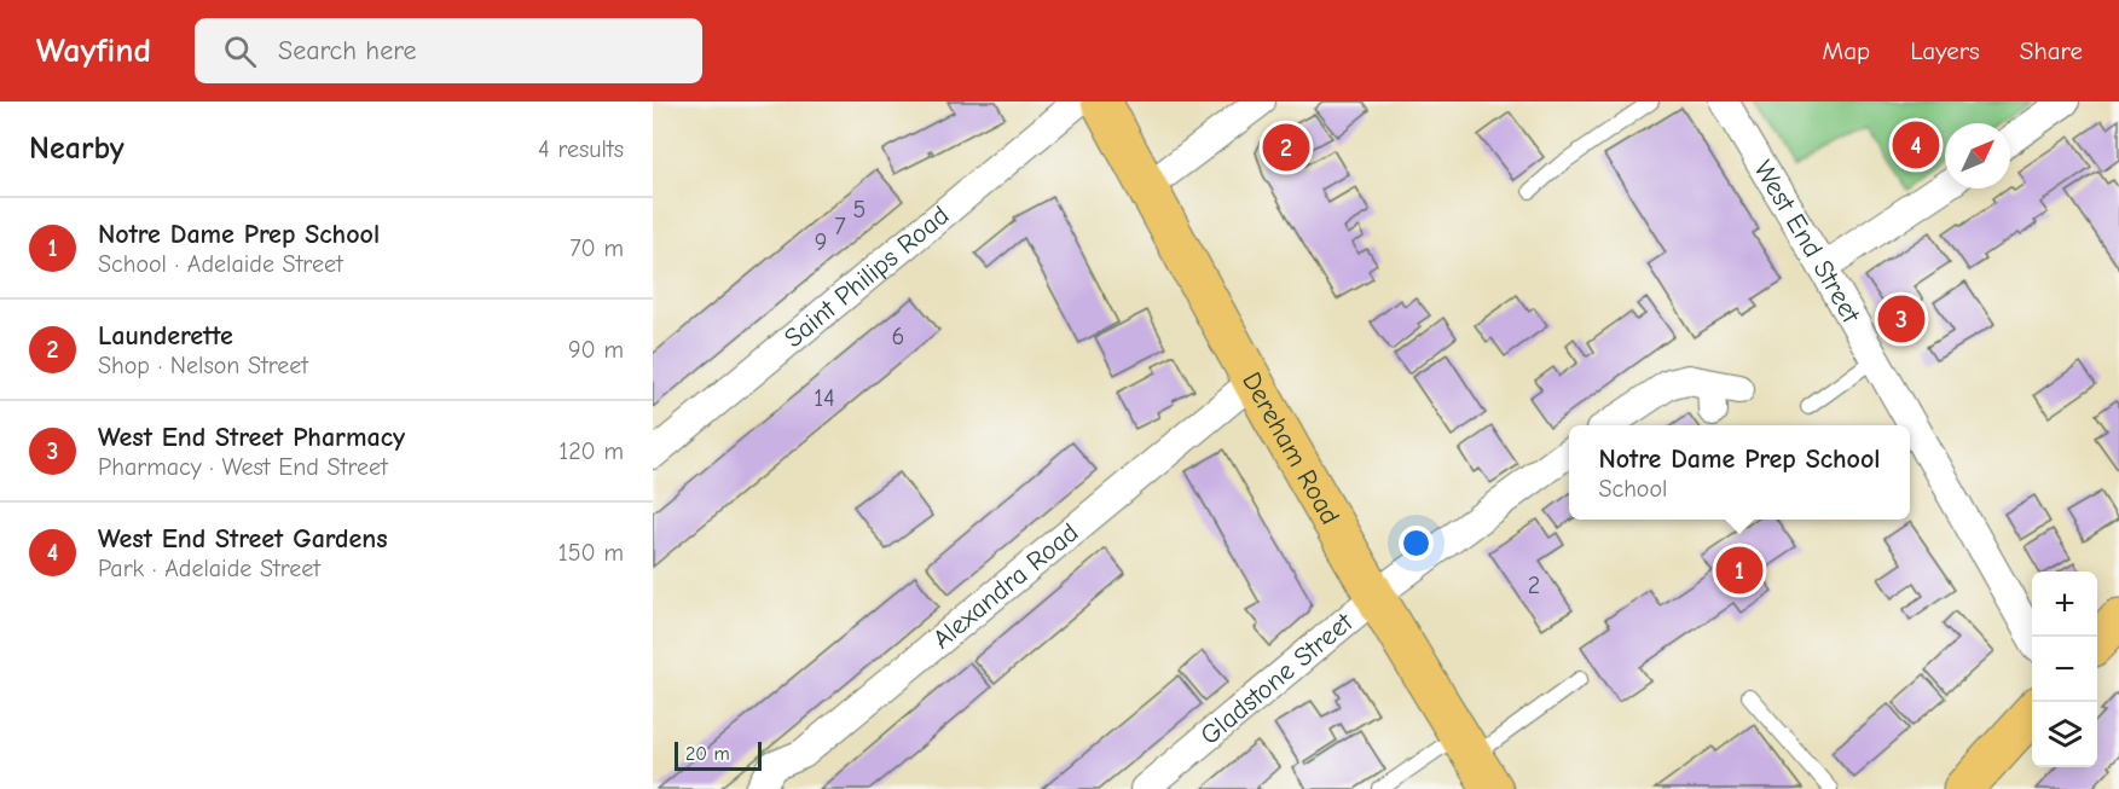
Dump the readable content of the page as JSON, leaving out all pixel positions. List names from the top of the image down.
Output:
{
  "streets": {
    "main road": ["Dereham Road"],
    "street": [
      "West End Street",
      "Saint Philips Road",
      "Alexandra Road",
      "Gladstone Street"
    ]
  },
  "crossings": [
    ["Dereham Road", "Alexandra Road"],
    ["Dereham Road", "Gladstone Street"]
  ],
  "house_numbers": [
    "5",
    "7",
    "9",
    "6",
    "14",
    "2"
  ],
  "scale_bar": "20 m",
  "north": "top right",
  "page": {
    "header": "Wayfind",
    "search": "Search here",
    "nav": ["Map", "Layers", "Share"],
    "heading": ["Nearby", "4 results"],
    "pins": [
      "4",
      "2",
      "3",
      "1"
    ],
    "list": [
      {
        "mark": "1",
        "name": "Notre Dame Prep School",
        "note": "School · Adelaide Street",
        "value": "70 m"
      },
      {
        "mark": "2",
        "name": "Launderette",
        "note": "Shop · Nelson Street",
        "value": "90 m"
      },
      {
        "mark": "3",
        "name": "West End Street Pharmacy",
        "note": "Pharmacy · West End Street",
        "value": "120 m"
      },
      {
        "mark": "4",
        "name": "West End Street Gardens",
        "note": "Park · Adelaide Street",
        "value": "150 m"
      }
    ],
    "popup": ["Notre Dame Prep School", "School"],
    "map_buttons": ["+", "−"],
    "scale": "20 m"
  }
}
